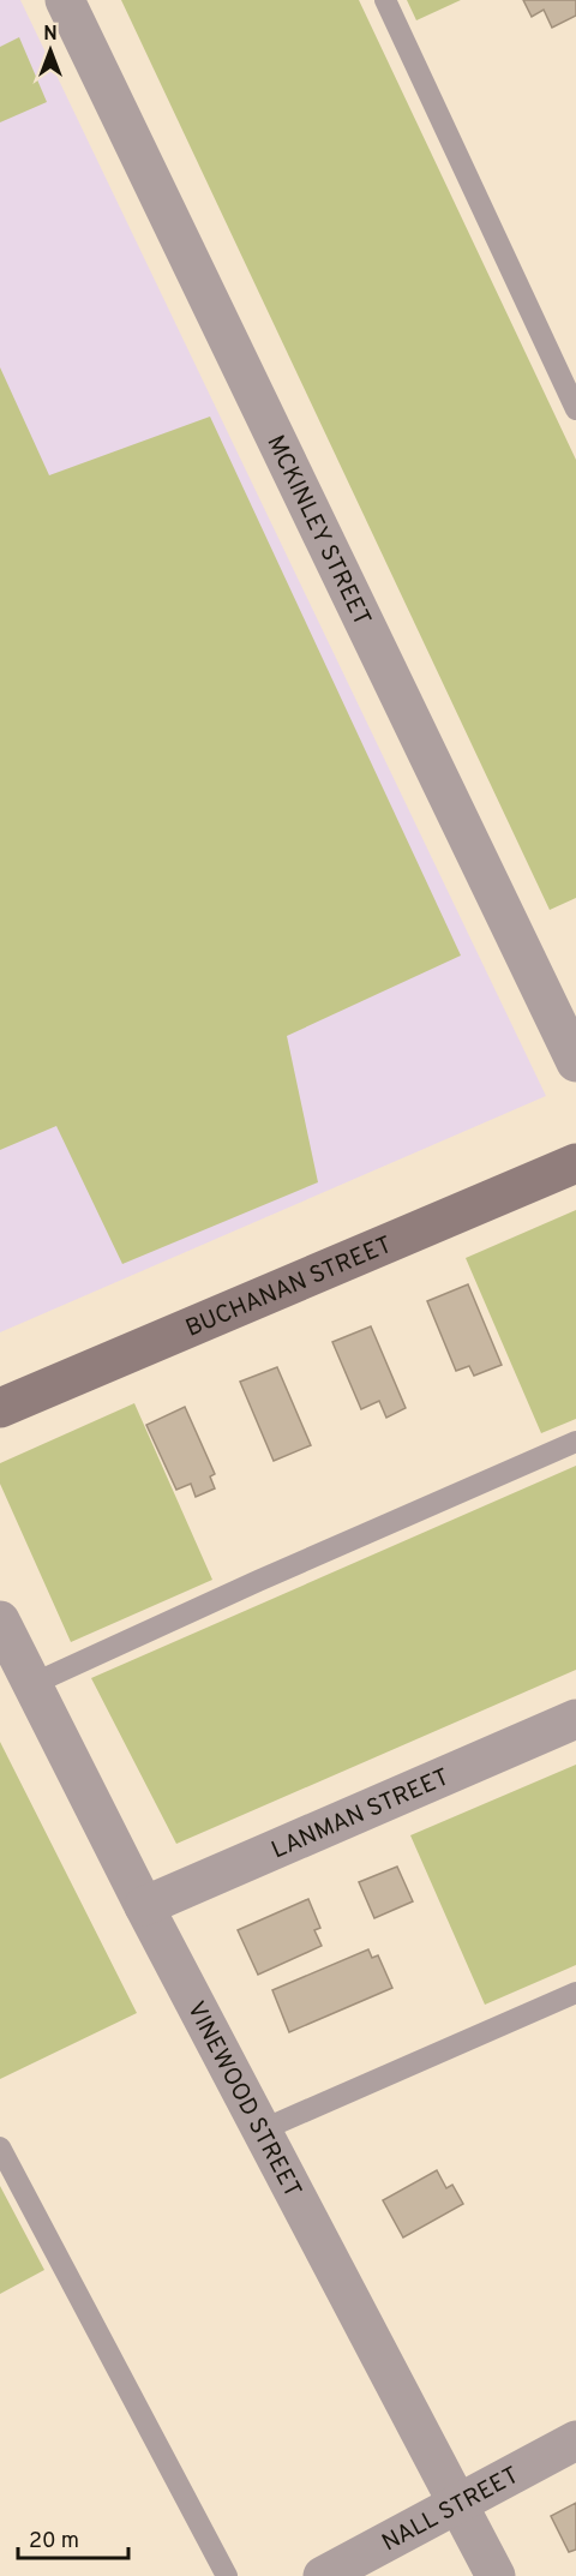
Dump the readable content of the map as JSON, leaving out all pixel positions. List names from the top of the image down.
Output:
{
  "streets": {
    "street": [
      "MCKINLEY STREET",
      "BUCHANAN STREET",
      "LANMAN STREET",
      "VINEWOOD STREET",
      "NALL STREET"
    ]
  },
  "crossings": [
    ["LANMAN STREET", "VINEWOOD STREET"],
    ["VINEWOOD STREET", "NALL STREET"]
  ],
  "scale_bar": "20 m",
  "north": "top"
}
